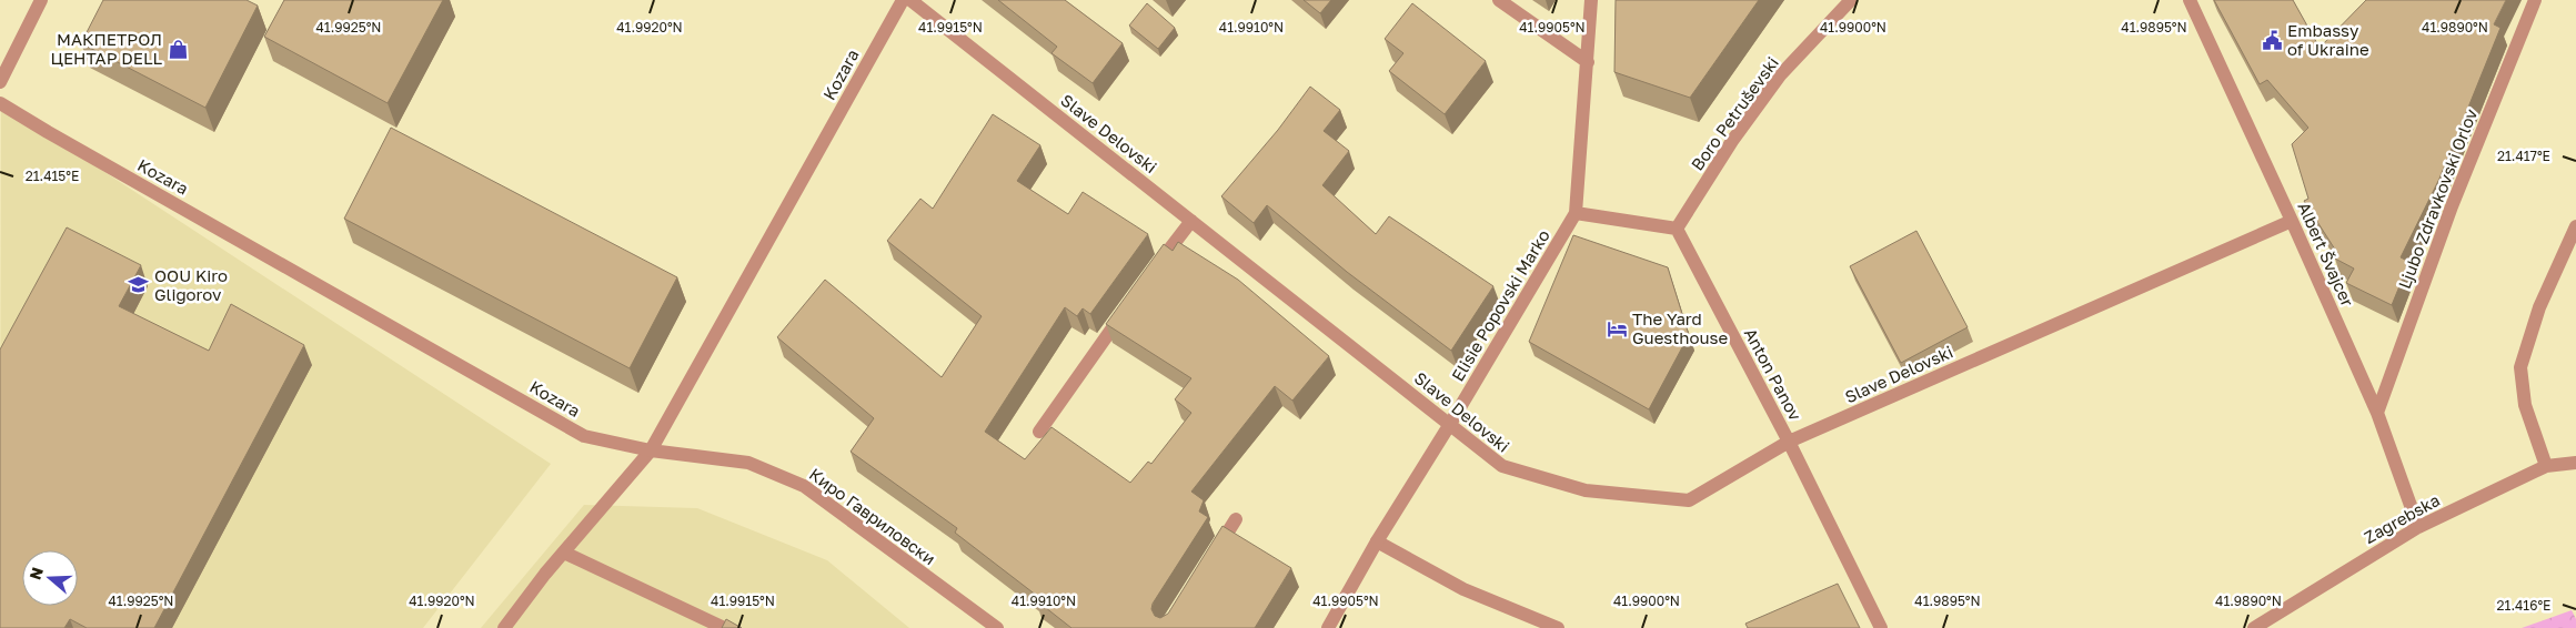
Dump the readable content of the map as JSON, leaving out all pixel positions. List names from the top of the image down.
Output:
{
  "streets": {
    "street": [
      "Kozara",
      "Boro Petruševski",
      "Slave Delovski",
      "Ljubo Zdravkovski Orlov",
      "Albert Švajcer",
      "Elisie Popovski Marko",
      "Anton Panov",
      "Киро Гавриловски",
      "Zagrebska"
    ]
  },
  "crossings": [
    ["Kozara", "Киро Гавриловски"],
    ["Boro Petruševski", "Anton Panov"],
    ["Slave Delovski", "Albert Švajcer"],
    ["Slave Delovski", "Elisie Popovski Marko"],
    ["Slave Delovski", "Anton Panov"],
    ["Ljubo Zdravkovski Orlov", "Albert Švajcer"],
    ["Albert Švajcer", "Zagrebska"]
  ],
  "places": {
    "public building": ["Embassy of Ukraine"],
    "shop": ["МАКПЕТРОЛ ЦЕНТАР DELL"],
    "school or university": ["OOU Kiro Gligorov"],
    "hotel": ["The Yard Guesthouse"]
  },
  "north": "left",
  "coordinates": [
    "41.9925°N",
    "41.9920°N",
    "41.9915°N",
    "41.9910°N",
    "41.9905°N",
    "41.9900°N",
    "41.9895°N",
    "41.9890°N",
    "21.417°E",
    "21.415°E",
    "21.416°E"
  ]
}
